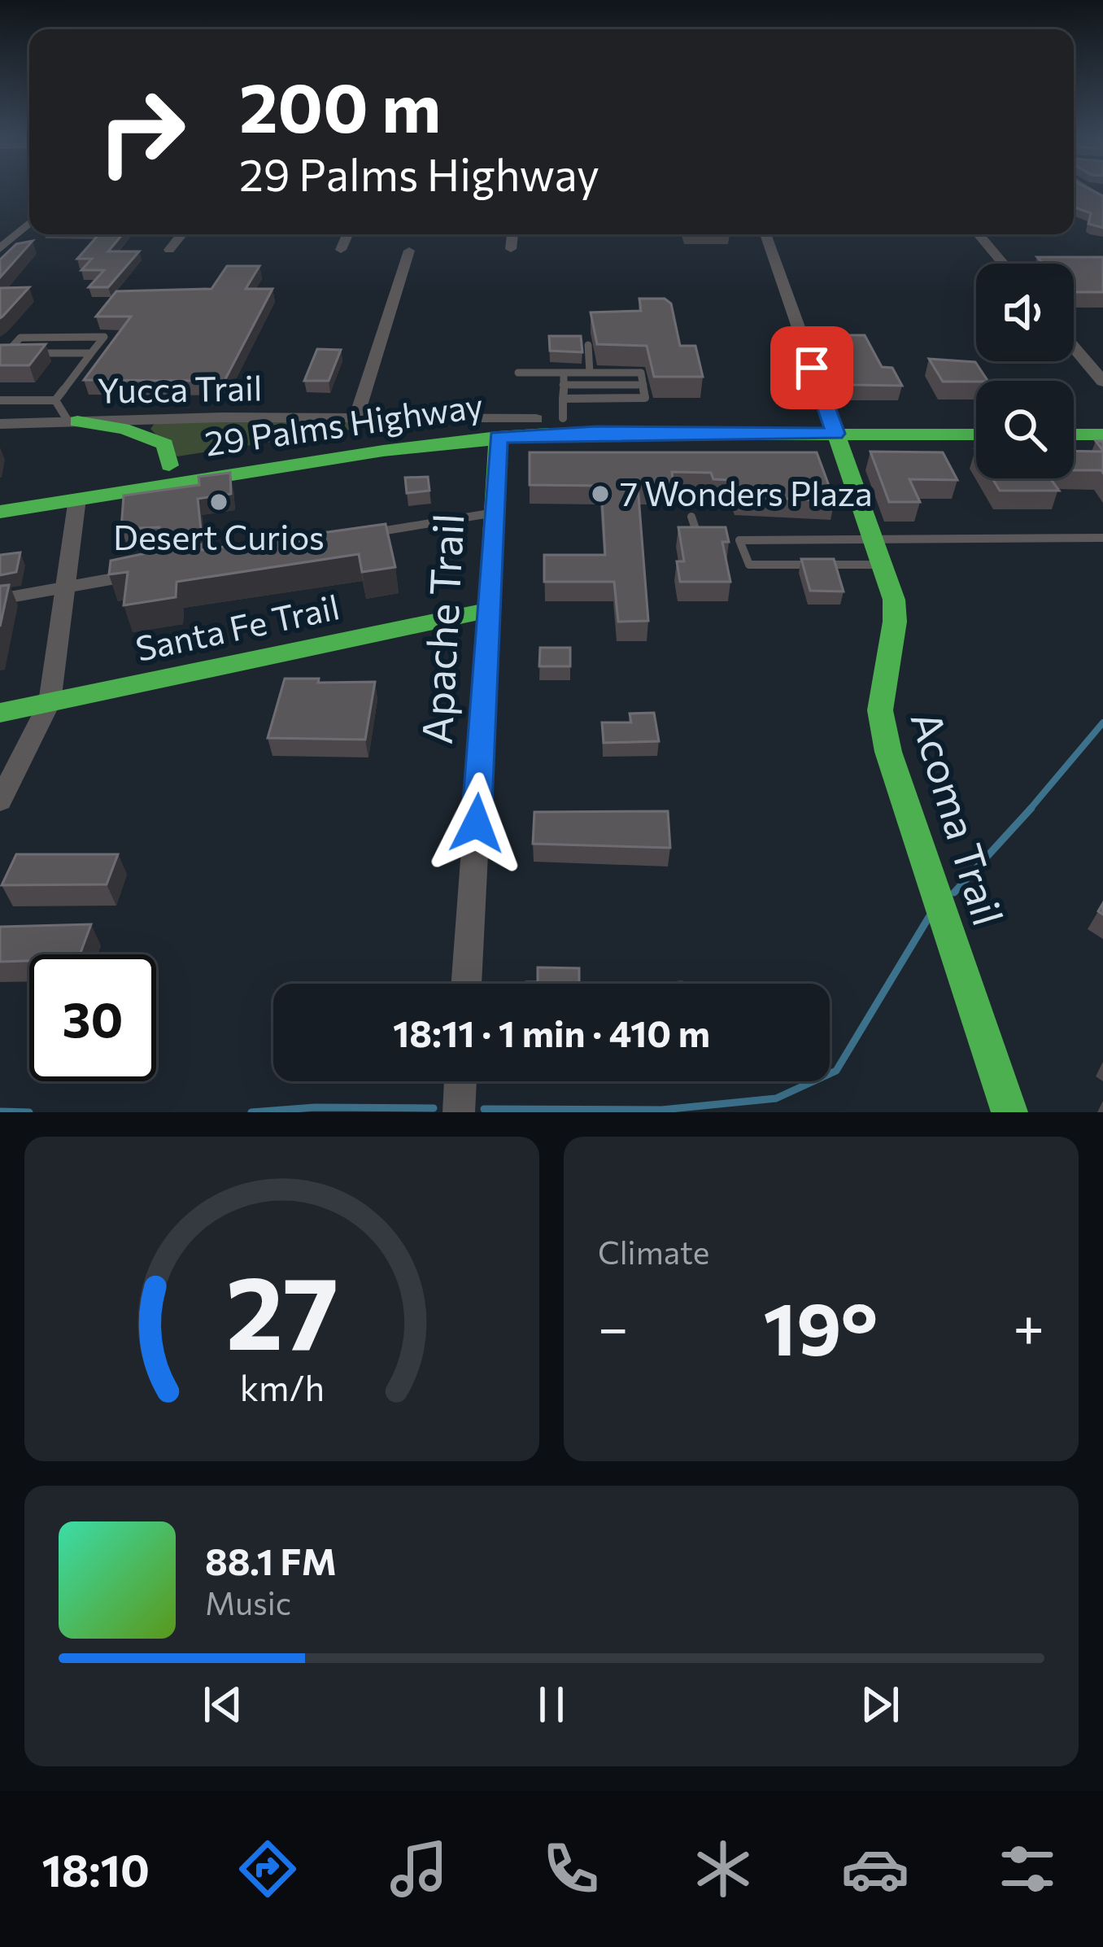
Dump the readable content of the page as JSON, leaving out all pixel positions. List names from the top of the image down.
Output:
{
  "streets": {
    "main road": [
      "29 Palms Highway",
      "Santa Fe Trail",
      "Apache Trail",
      "Acoma Trail"
    ],
    "street": ["Yucca Trail"]
  },
  "crossings": [
    ["Yucca Trail", "29 Palms Highway"],
    ["29 Palms Highway", "Apache Trail"],
    ["29 Palms Highway", "Acoma Trail"],
    ["Santa Fe Trail", "Apache Trail"]
  ],
  "places": ["7 Wonders Plaza", "Desert Curios"],
  "page": {
    "turn": ["200 m", "29 Palms Highway"],
    "limit": "30",
    "trip": "18:11 · 1 min · 410 m",
    "tile": "Climate",
    "heat": ["−", "19°", "+"],
    "song": ["88.1 FM", "Music"],
    "tabs": "18:10",
    "gauge": ["27", "km/h"]
  }
}
